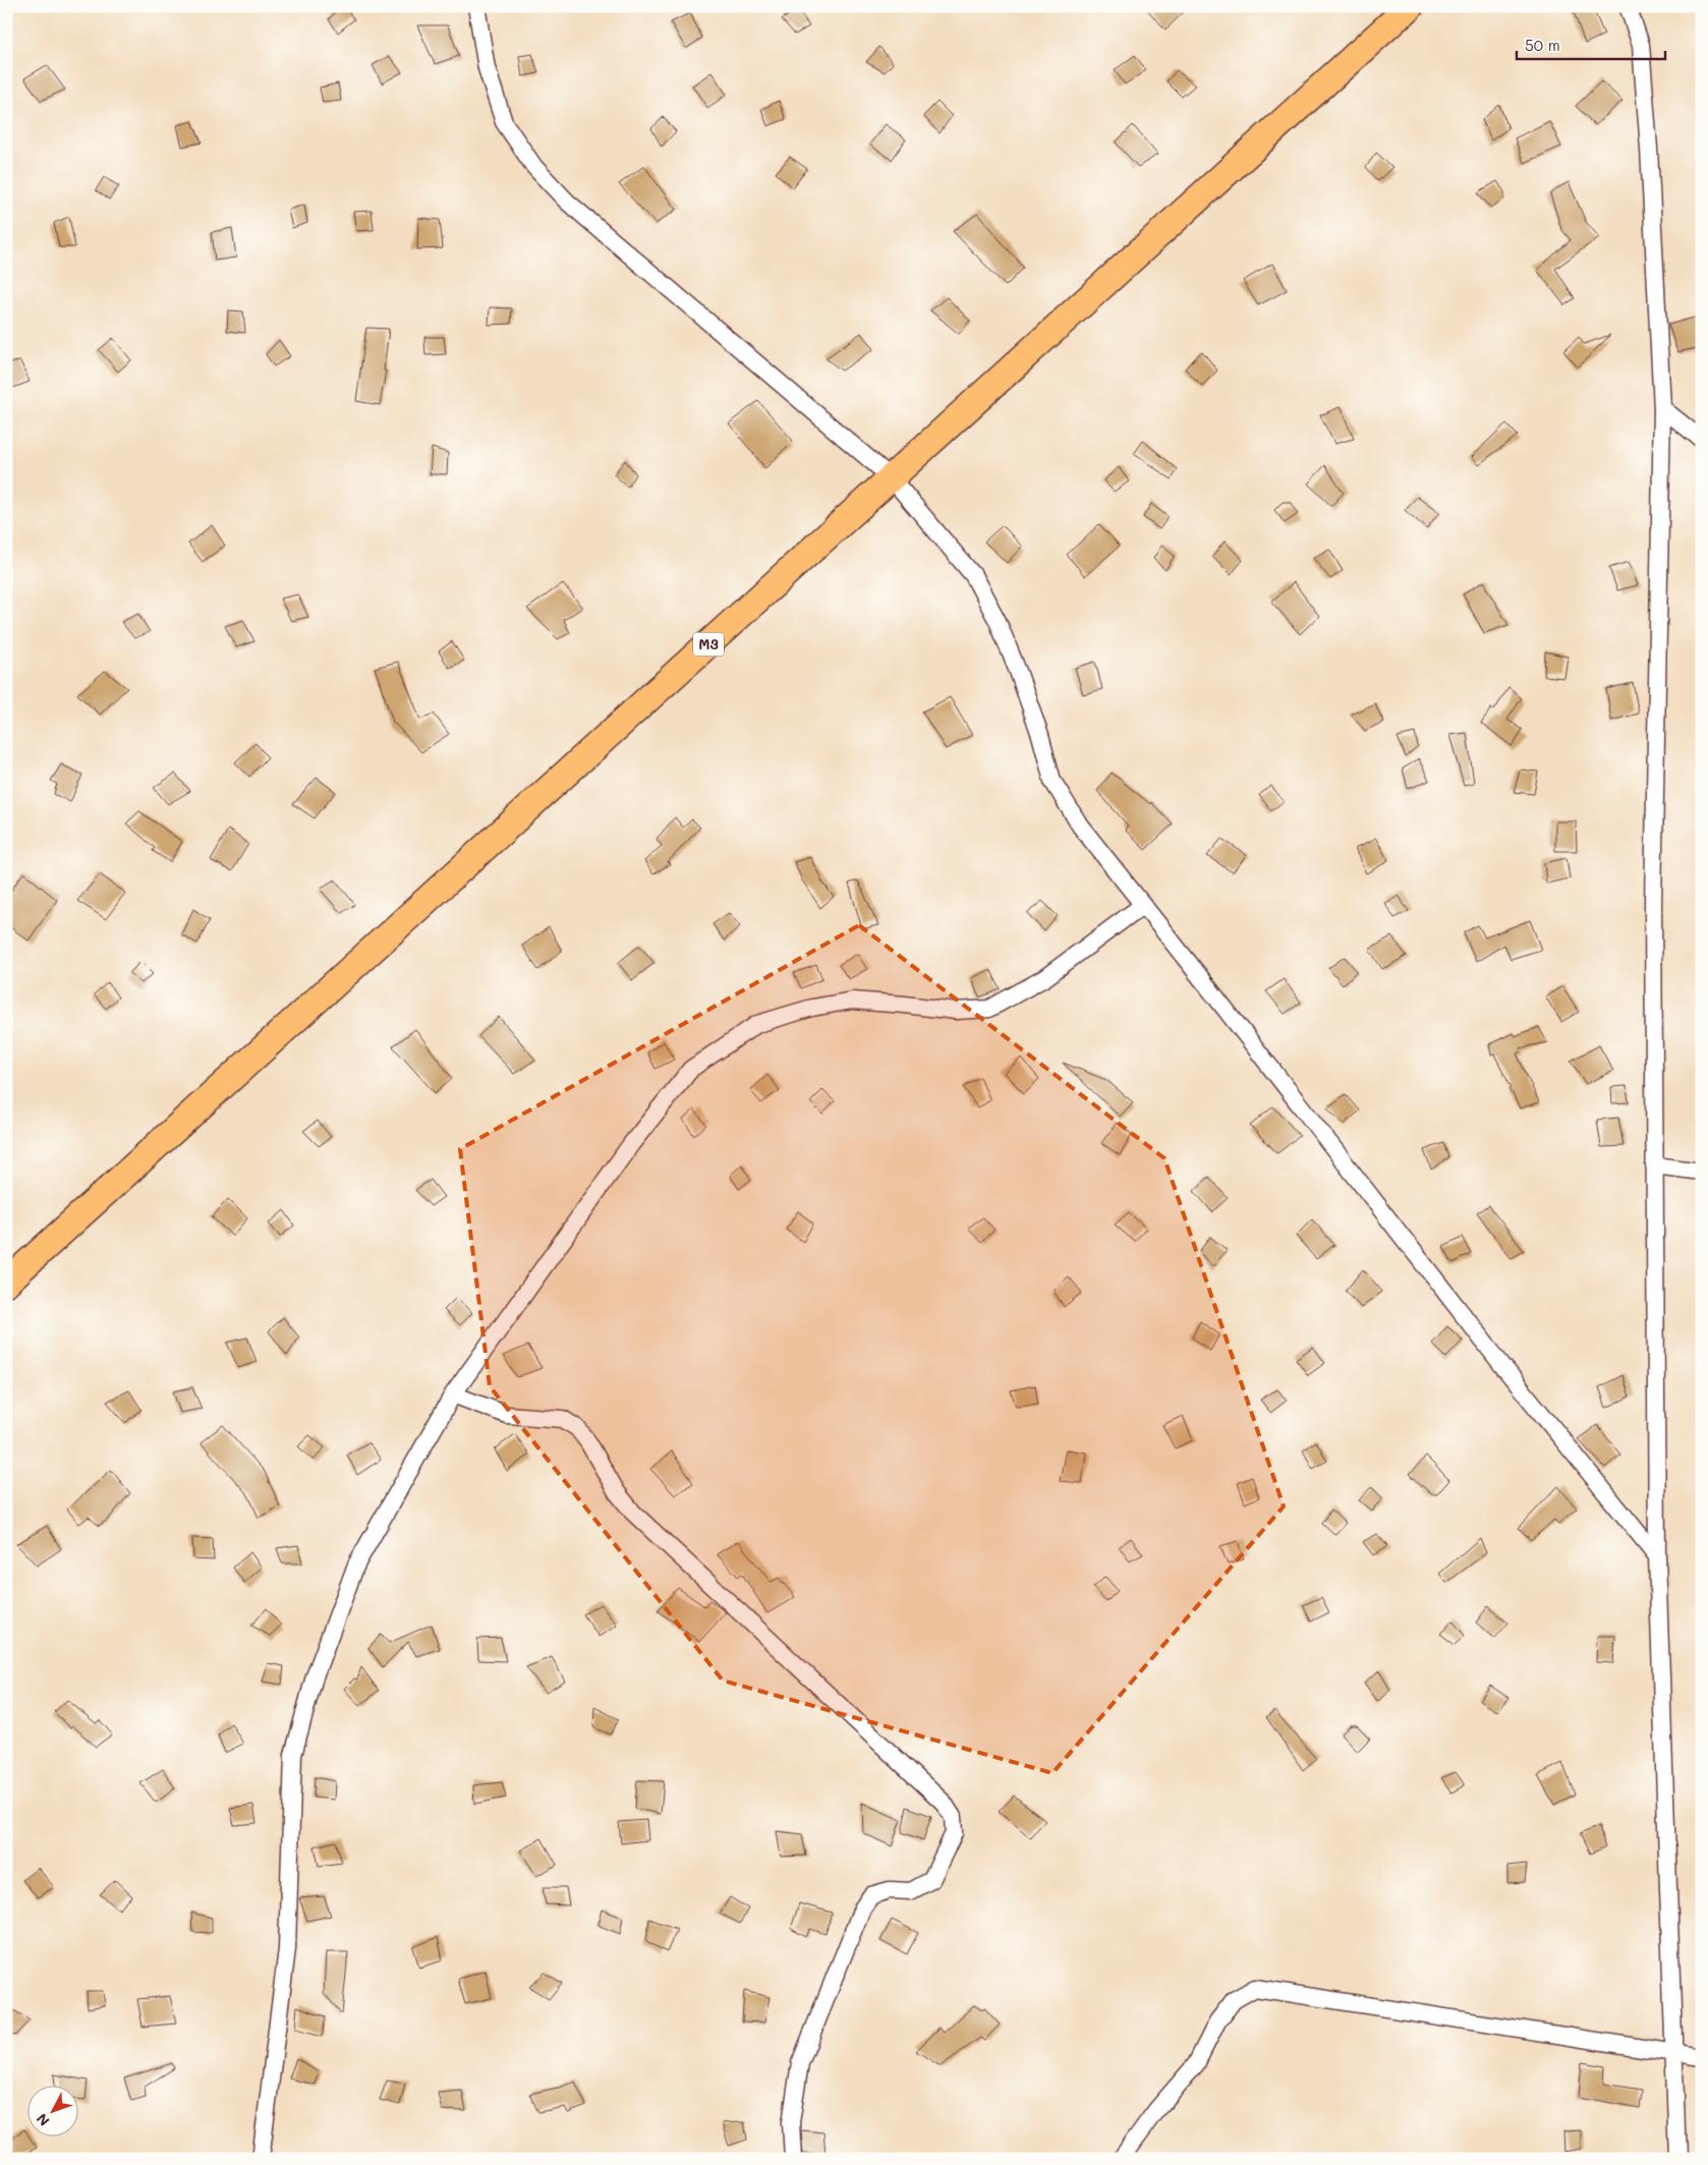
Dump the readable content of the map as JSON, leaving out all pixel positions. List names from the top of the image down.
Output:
{
  "streets": {
    "main road": ["M3"]
  },
  "scale_bar": "50 m",
  "north": "bottom left"
}
